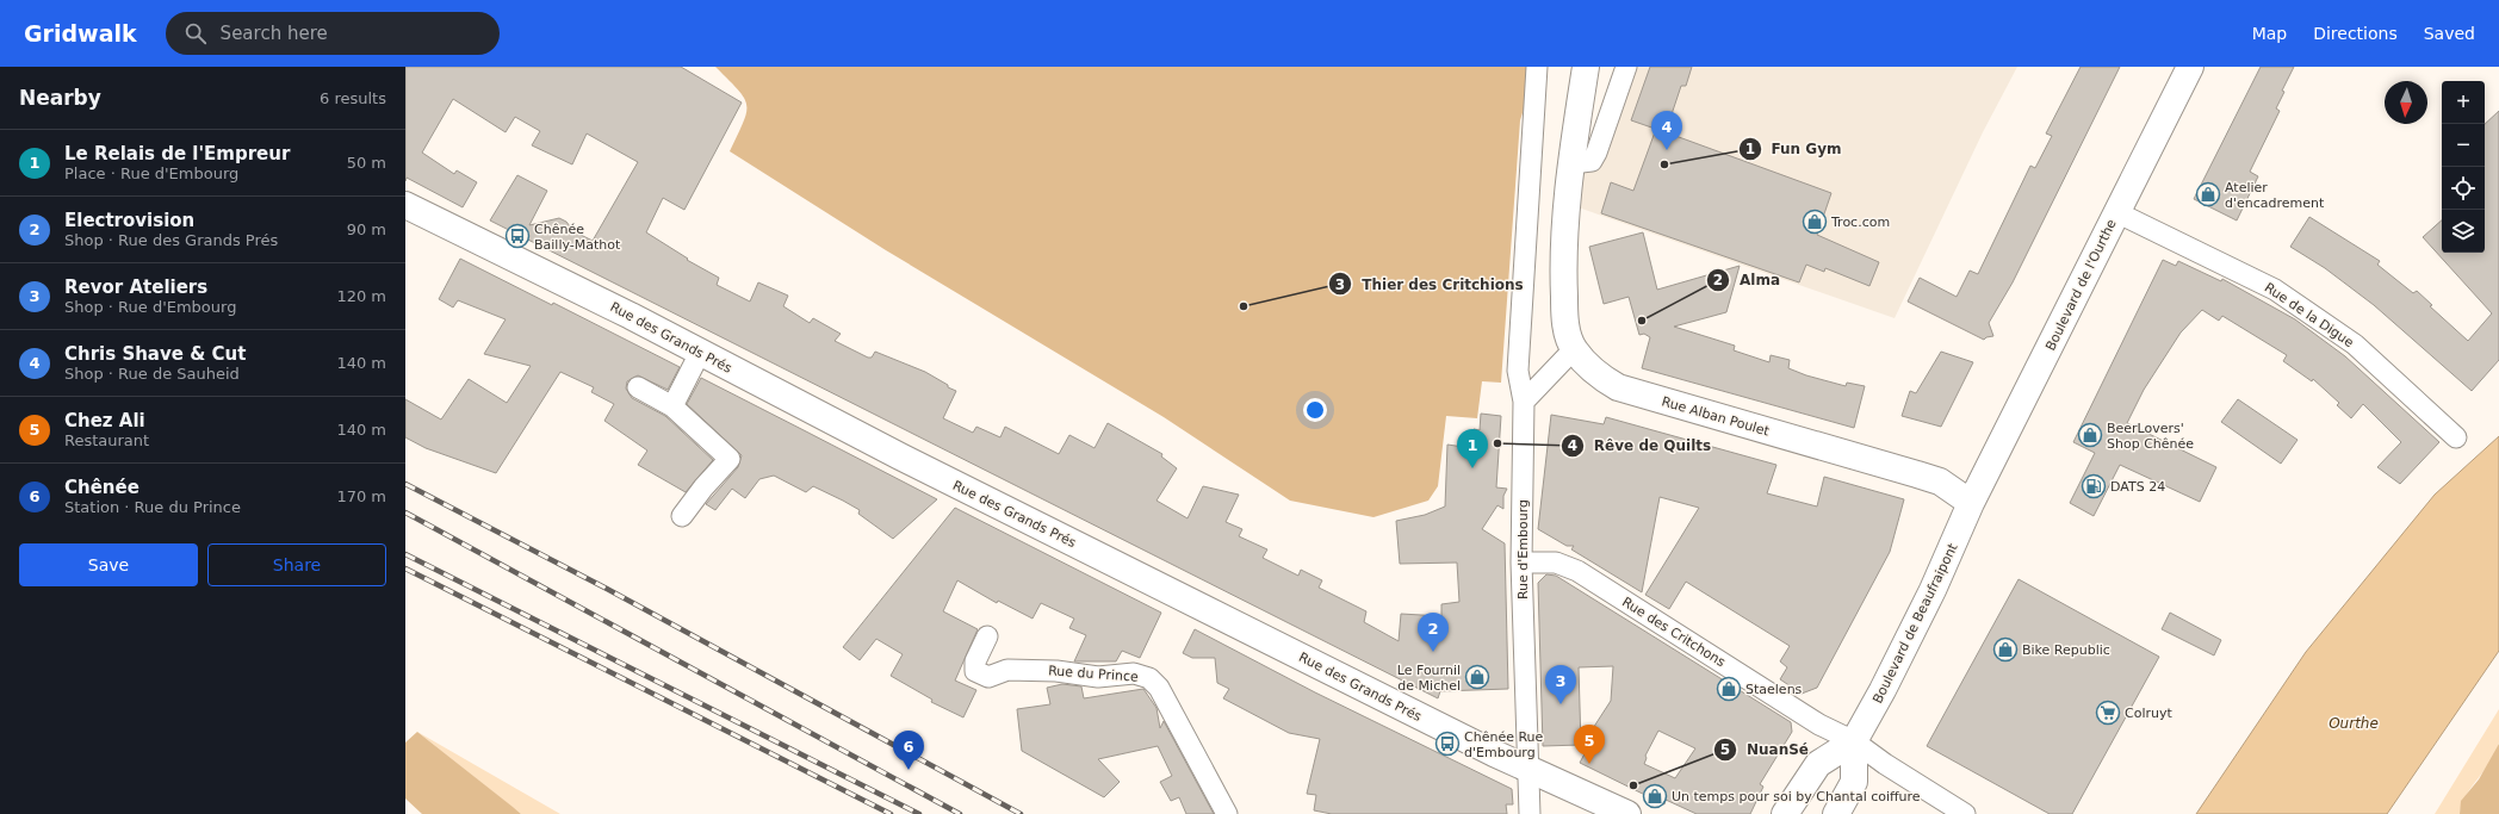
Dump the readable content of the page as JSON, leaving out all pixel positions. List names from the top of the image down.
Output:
{
  "streets": {
    "main road": [
      "Boulevard de l'Ourthe",
      "Rue des Grands Prés",
      "Rue Alban Poulet",
      "Boulevard de Beaufraipont"
    ],
    "street": [
      "Rue de la Digue",
      "Rue d'Embourg",
      "Rue des Critchons",
      "Rue du Prince"
    ]
  },
  "crossings": [
    ["Boulevard de l'Ourthe", "Rue de la Digue"],
    ["Boulevard de l'Ourthe", "Rue Alban Poulet"],
    ["Boulevard de l'Ourthe", "Boulevard de Beaufraipont"],
    ["Rue des Grands Prés", "Rue d'Embourg"],
    ["Rue Alban Poulet", "Boulevard de Beaufraipont"],
    ["Rue d'Embourg", "Rue des Critchons"],
    ["Boulevard de Beaufraipont", "Rue des Critchons"]
  ],
  "water": ["Ourthe"],
  "places": {
    "other": [
      "Fun Gym",
      "Thier des Critchions",
      "Alma",
      "Rêve de Quilts",
      "NuanSé"
    ],
    "shop": [
      "Atelier d'encadrement",
      "Troc.com",
      "BeerLovers' Shop Chênée",
      "Bike Republic",
      "Le Fournil de Michel",
      "Staelens",
      "Un temps pour soi by Chantal coiffure"
    ],
    "bus stop": ["Chênée Bailly-Mathot", "Chênée Rue d'Embourg"],
    "fuel station": ["DATS 24"],
    "supermarket": ["Colruyt"]
  },
  "north": "bottom",
  "page": {
    "header": "Gridwalk",
    "search": "Search here",
    "nav": ["Map", "Directions", "Saved"],
    "heading": ["Nearby", "6 results"],
    "map_buttons": ["+", "−"],
    "pins": [
      "4",
      "1",
      "2",
      "3",
      "5",
      "6"
    ],
    "list": [
      {
        "mark": "1",
        "name": "Le Relais de l'Empreur",
        "note": "Place · Rue d'Embourg",
        "value": "50 m"
      },
      {
        "mark": "2",
        "name": "Electrovision",
        "note": "Shop · Rue des Grands Prés",
        "value": "90 m"
      },
      {
        "mark": "3",
        "name": "Revor Ateliers",
        "note": "Shop · Rue d'Embourg",
        "value": "120 m"
      },
      {
        "mark": "4",
        "name": "Chris Shave & Cut",
        "note": "Shop · Rue de Sauheid",
        "value": "140 m"
      },
      {
        "mark": "5",
        "name": "Chez Ali",
        "note": "Restaurant",
        "value": "140 m"
      },
      {
        "mark": "6",
        "name": "Chênée",
        "note": "Station · Rue du Prince",
        "value": "170 m"
      }
    ],
    "buttons": ["Save", "Share"]
  }
}
